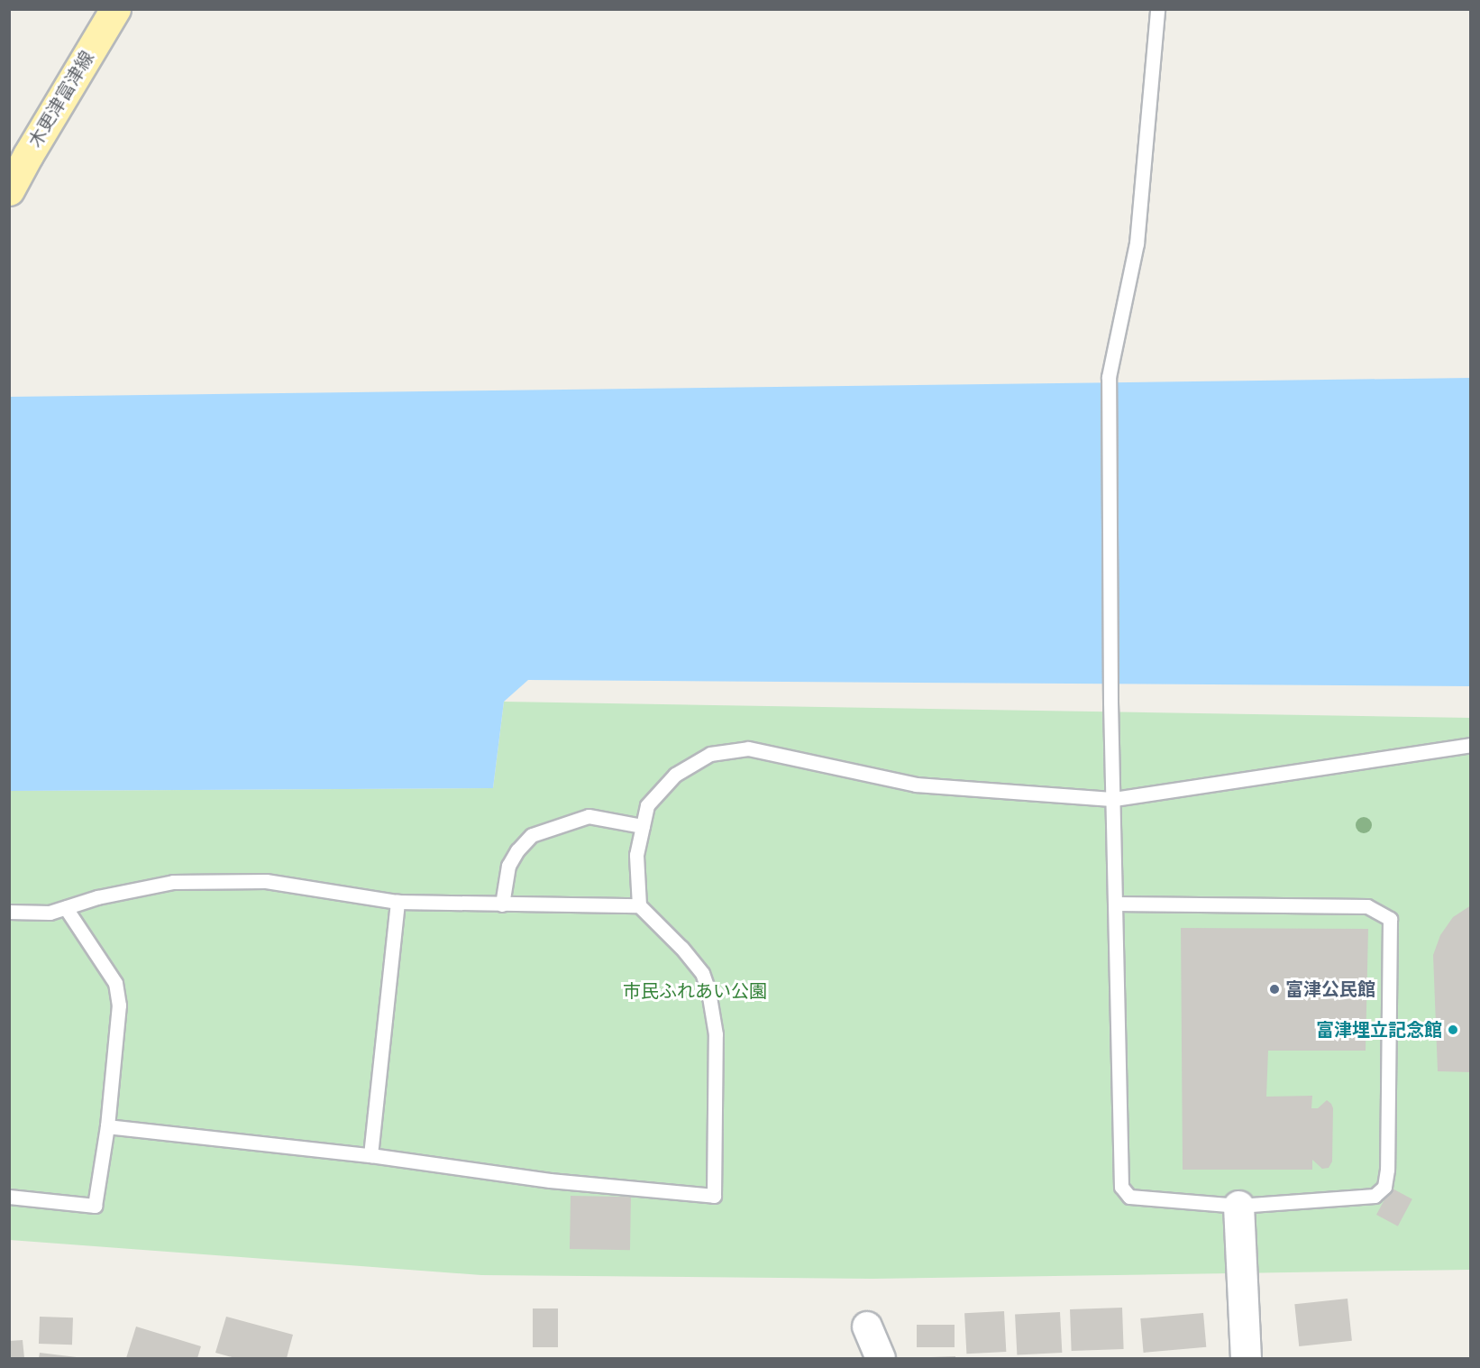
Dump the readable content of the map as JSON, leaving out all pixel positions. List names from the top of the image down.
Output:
{
  "streets": {
    "main road": ["木更津富津線"]
  },
  "parks": ["市民ふれあい公園"],
  "places": ["富津公民館", "富津埋立記念館"]
}
